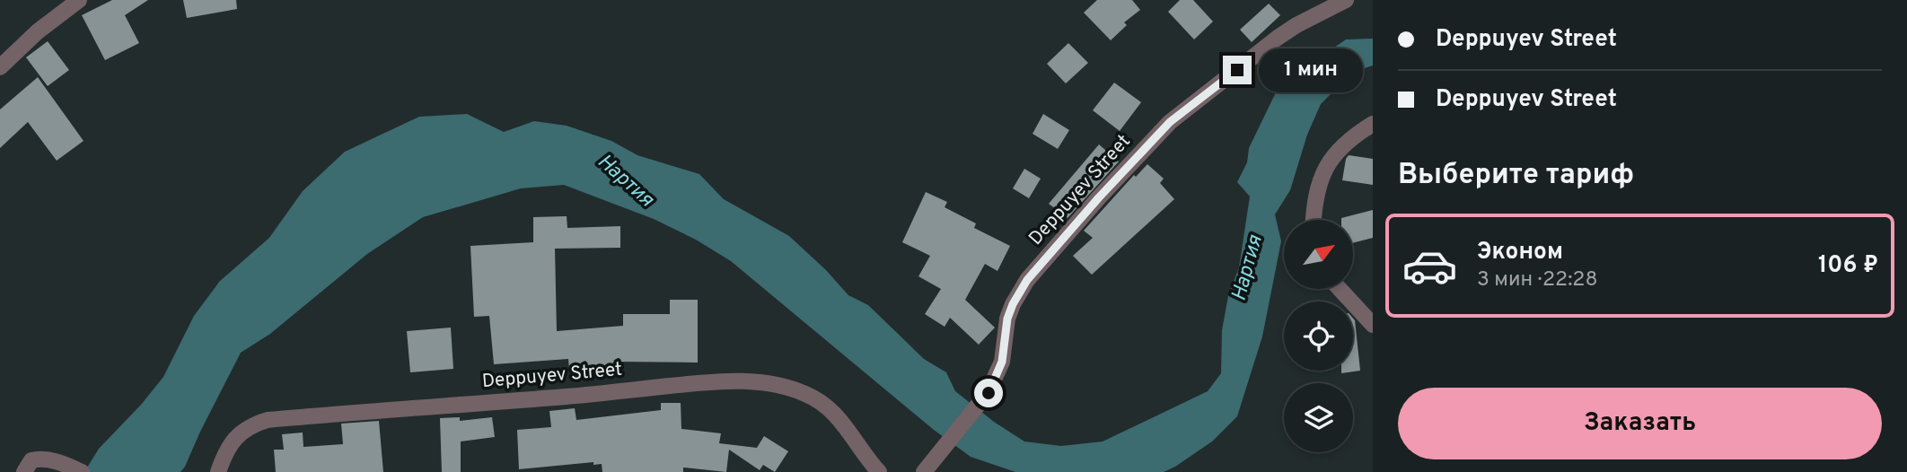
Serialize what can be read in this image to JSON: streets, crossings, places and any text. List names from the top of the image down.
{
  "streets": {
    "street": ["Deppuyev Street"]
  },
  "water": ["Нартия"],
  "north": "top right",
  "page": {
    "banner": ["Deppuyev Street", "Deppuyev Street"],
    "bubble": "1 мин",
    "heading": "Выберите тариф",
    "list": [
      {
        "name": "Эконом",
        "note": "3 мин · 22:28",
        "value": "106 ₽"
      }
    ],
    "buttons": "Заказать"
  }
}
